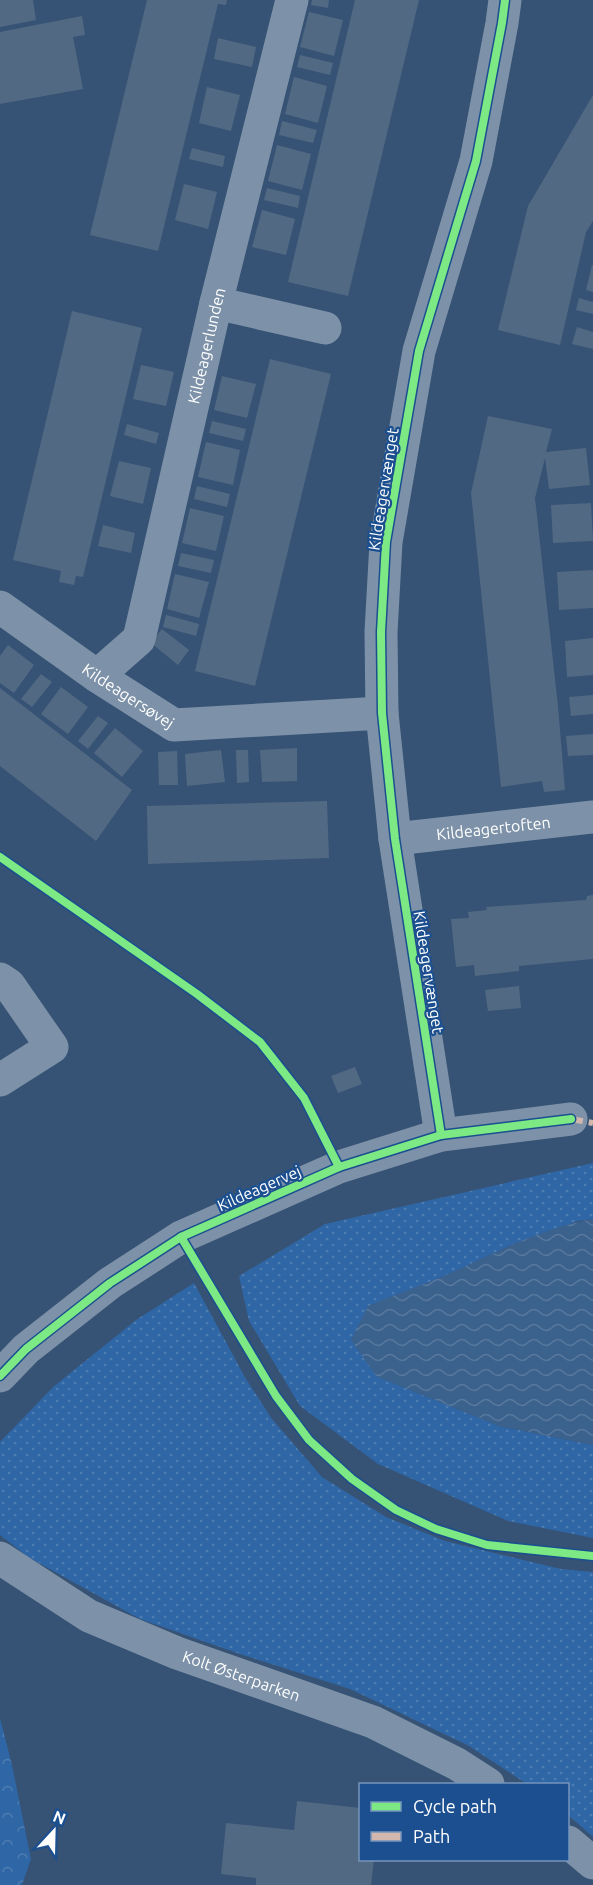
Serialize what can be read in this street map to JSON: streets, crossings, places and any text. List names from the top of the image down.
{
  "streets": {
    "street": [
      "Kildeagerlunden",
      "Kildeagervænget",
      "Kildeagersøvej",
      "Kildeagertoften",
      "Kildeagervej",
      "Kolt Østerparken"
    ]
  },
  "crossings": [
    ["Kildeagerlunden", "Kildeagersøvej"],
    ["Kildeagervænget", "Kildeagersøvej"],
    ["Kildeagervænget", "Kildeagertoften"],
    ["Kildeagervænget", "Kildeagervej"]
  ],
  "legend": ["Cycle path", "Path"],
  "north": "top"
}
